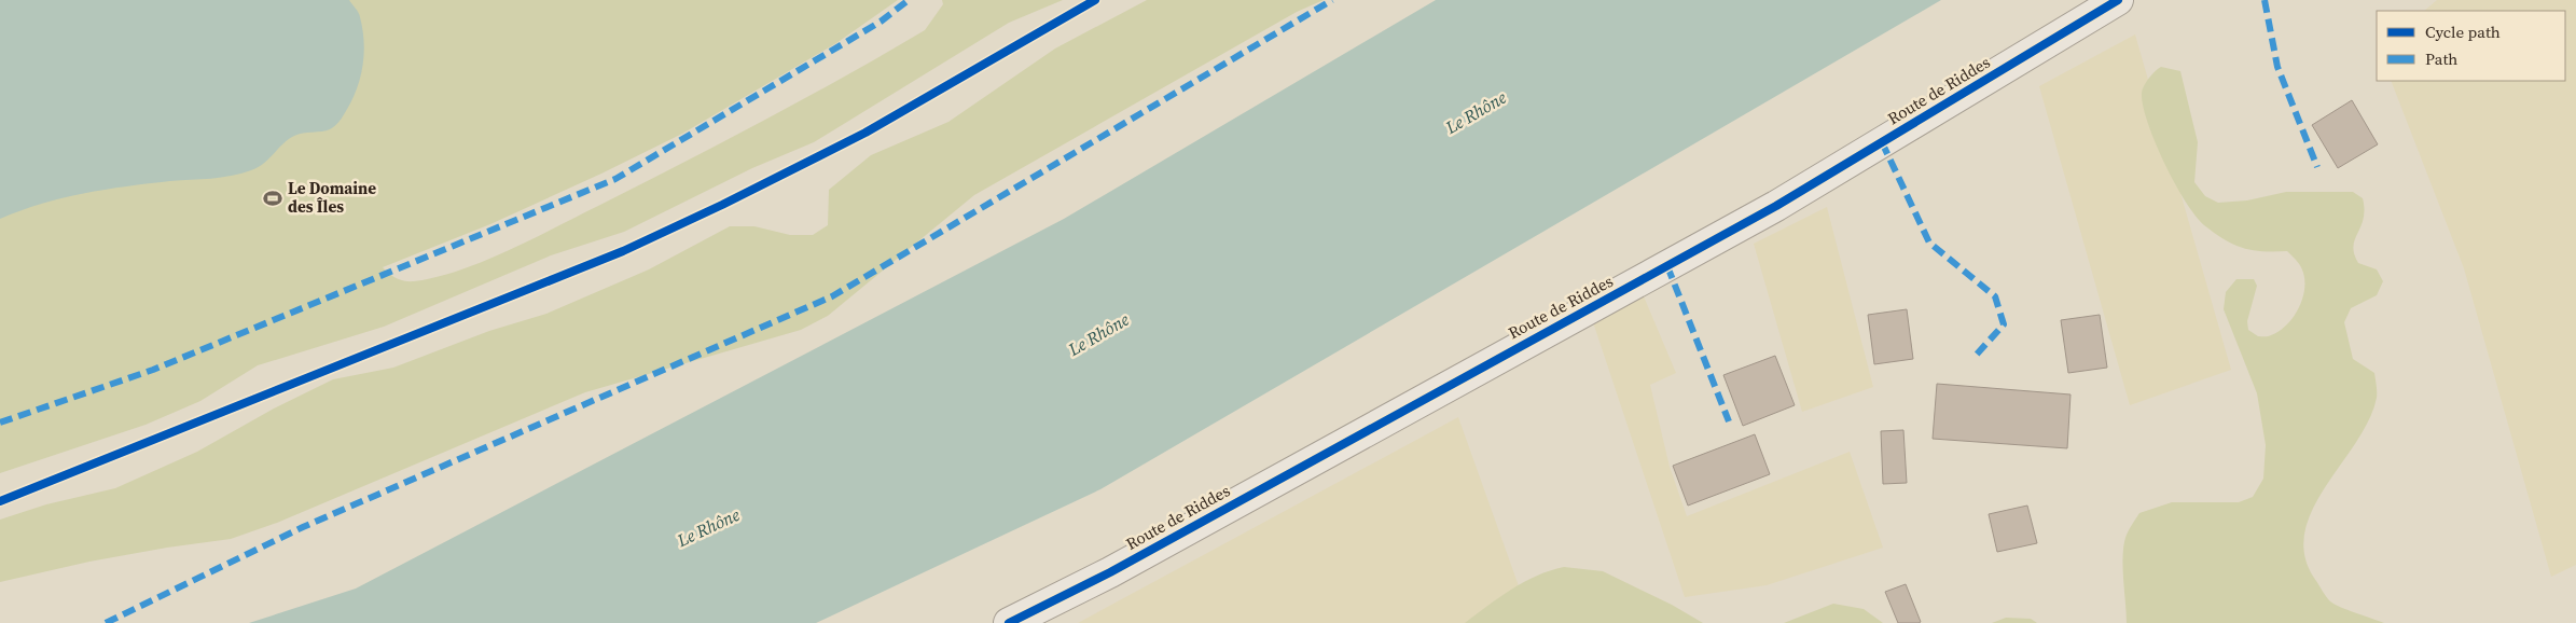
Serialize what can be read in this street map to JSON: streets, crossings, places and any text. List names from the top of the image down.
{
  "streets": {
    "street": ["Route de Riddes"]
  },
  "water": ["Le Rhône"],
  "places": {
    "sports": ["Le Domaine des Îles"]
  },
  "legend": ["Cycle path", "Path"]
}
